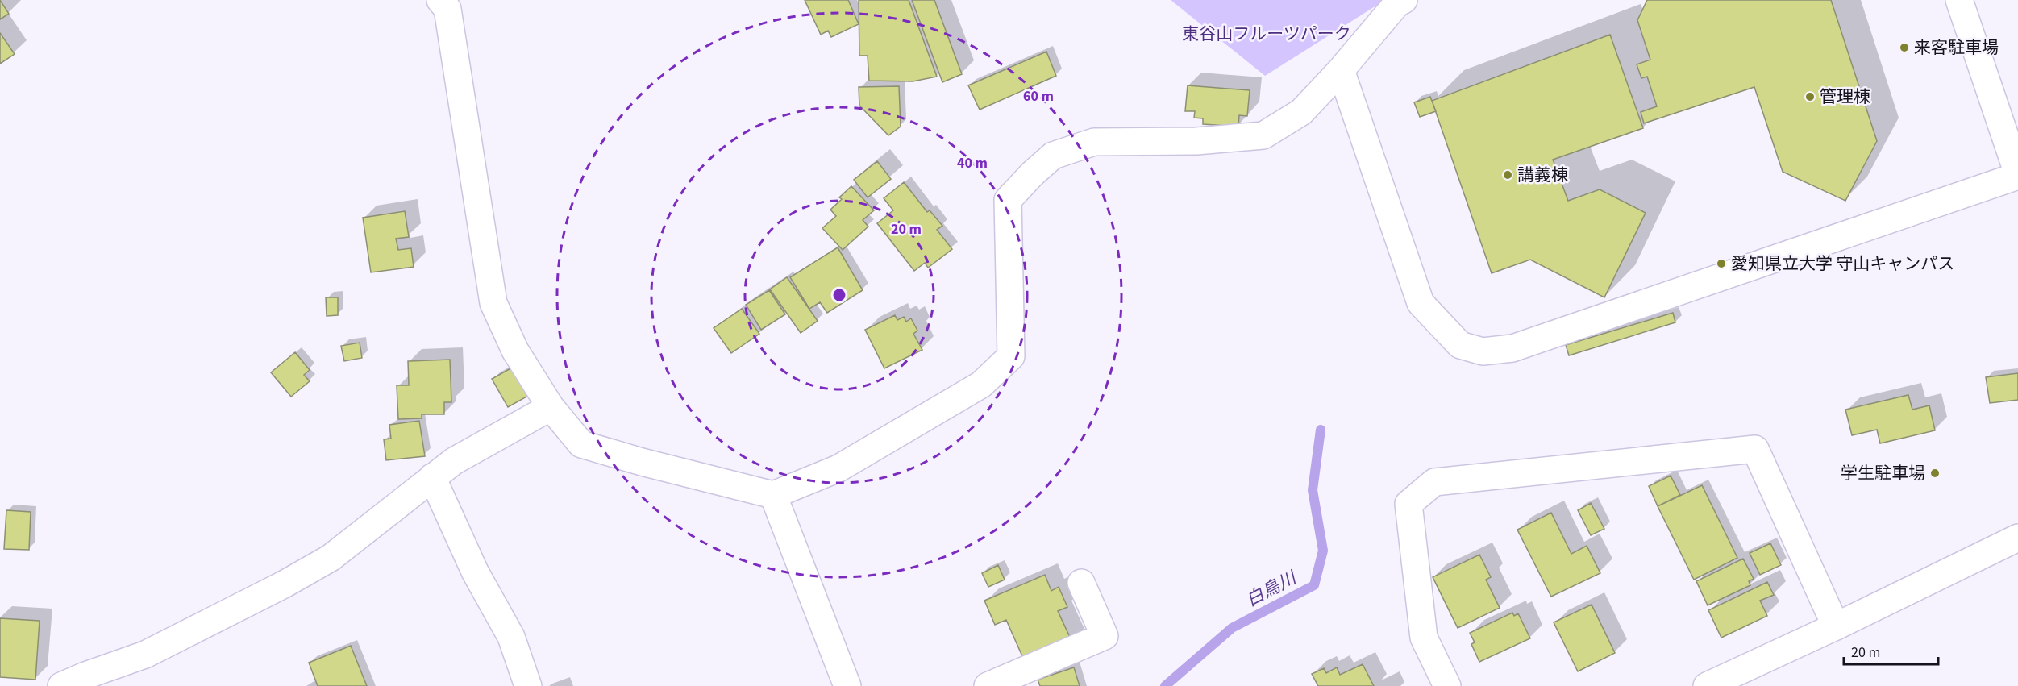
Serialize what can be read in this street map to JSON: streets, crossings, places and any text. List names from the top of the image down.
{
  "water": ["白鳥川"],
  "parks": ["東谷山フルーツパーク"],
  "places": [
    "来客駐車場",
    "管理棟",
    "講義棟",
    "愛知県立大学 守山キャンパス",
    "学生駐車場"
  ],
  "scale_bar": "20 m",
  "rings": ["60 m", "40 m", "20 m"]
}
